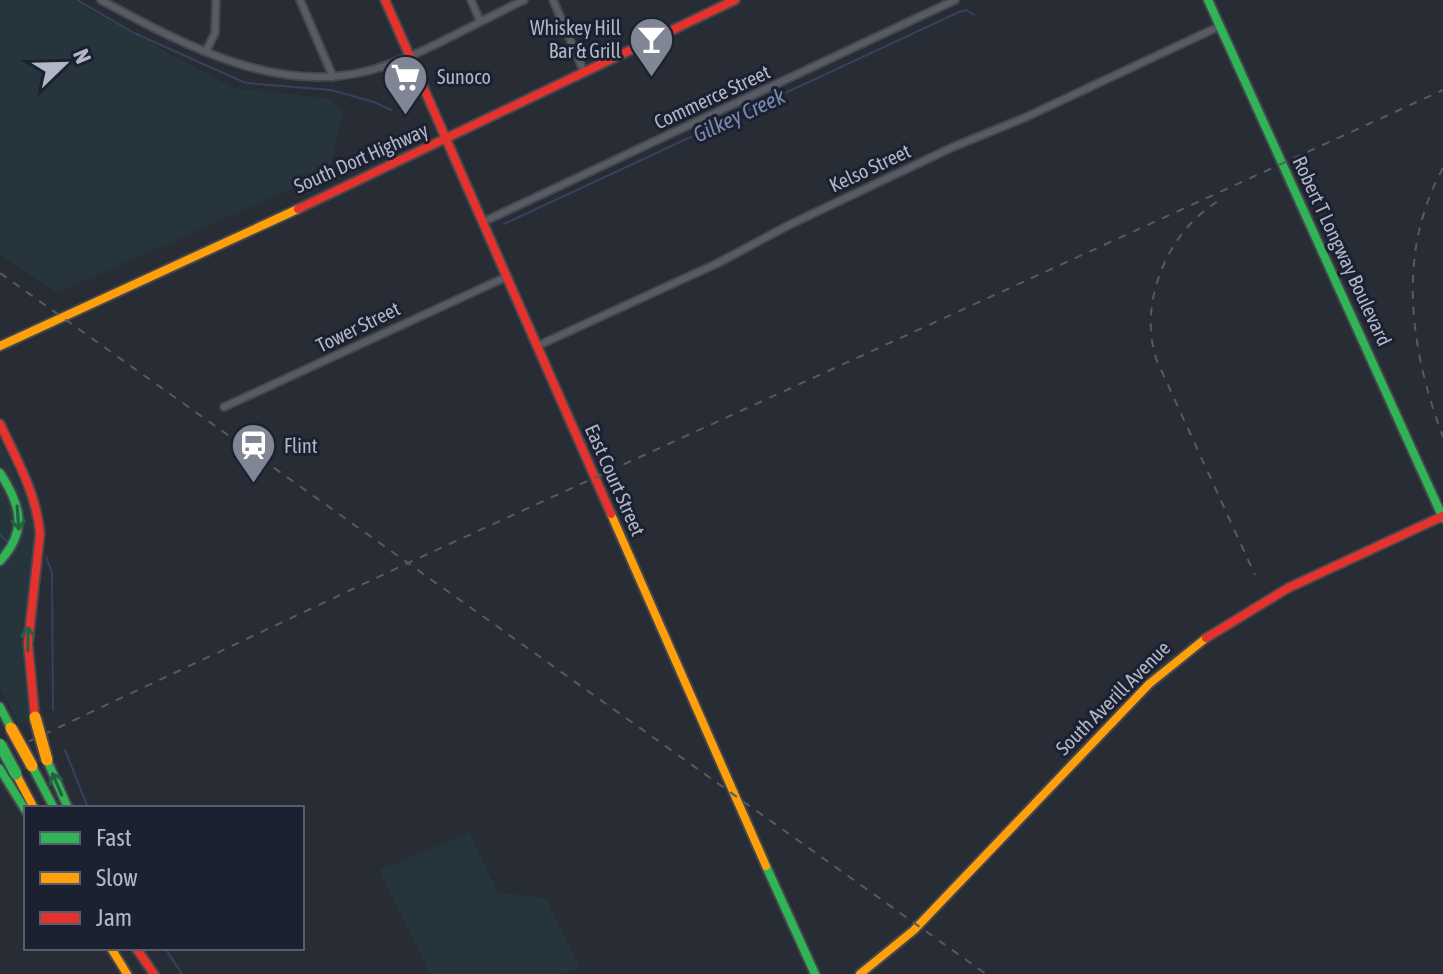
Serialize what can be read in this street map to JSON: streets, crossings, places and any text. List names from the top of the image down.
{
  "streets": {
    "main road": [
      "South Dort Highway",
      "Robert T Longway Boulevard",
      "East Court Street",
      "South Averill Avenue"
    ],
    "street": ["Commerce Street", "Kelso Street", "Tower Street"]
  },
  "crossings": [
    ["Commerce Street", "East Court Street"],
    ["South Dort Highway", "East Court Street"],
    ["Kelso Street", "Robert T Longway Boulevard"],
    ["Kelso Street", "East Court Street"],
    ["Robert T Longway Boulevard", "South Averill Avenue"],
    ["Tower Street", "East Court Street"]
  ],
  "water": ["Gilkey Creek"],
  "places": {
    "bar": ["Whiskey Hill Bar & Grill"],
    "supermarket": ["Sunoco"],
    "station": ["Flint"]
  },
  "legend": ["Fast", "Slow", "Jam"],
  "north": "top right"
}
